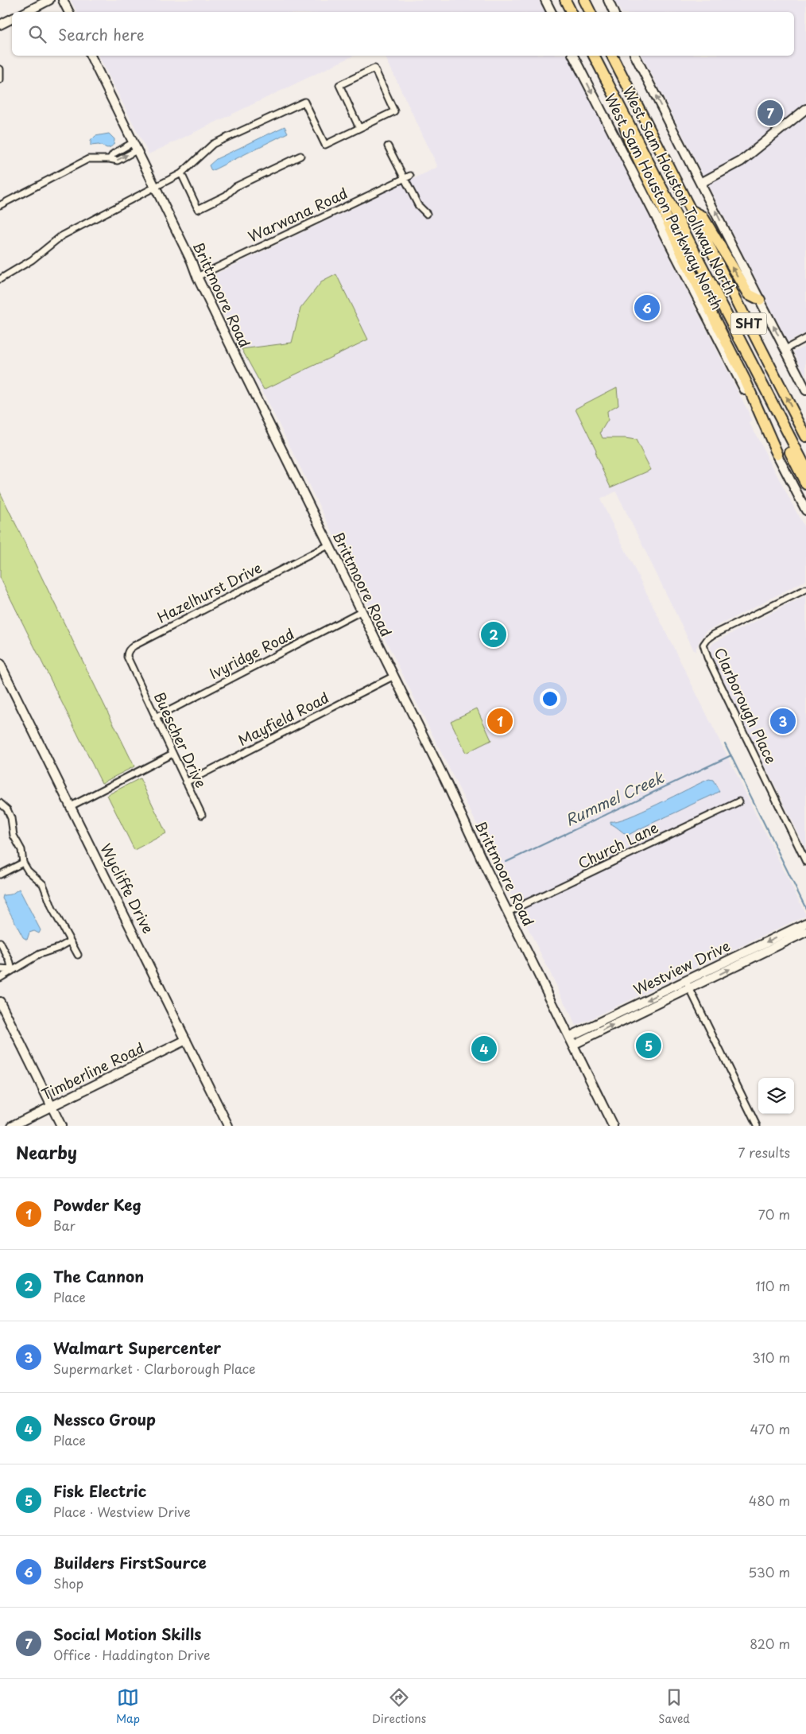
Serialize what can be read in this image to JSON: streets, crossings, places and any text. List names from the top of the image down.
{
  "streets": {
    "highway": ["West Sam Houston Tollway North", "SHT"],
    "main road": [
      "West Sam Houston Parkway North",
      "Brittmoore Road",
      "Wycliffe Drive",
      "Westview Drive",
      "Timberline Road"
    ],
    "street": [
      "Warwana Road",
      "Hazelhurst Drive",
      "Ivyridge Road",
      "Clarborough Place",
      "Mayfield Road",
      "Buescher Drive",
      "Church Lane"
    ]
  },
  "crossings": [
    ["Warwana Road", "Brittmoore Road"],
    ["Brittmoore Road", "Hazelhurst Drive"],
    ["Brittmoore Road", "Ivyridge Road"],
    ["Brittmoore Road", "Mayfield Road"],
    ["Brittmoore Road", "Church Lane"],
    ["Brittmoore Road", "Westview Drive"],
    ["Hazelhurst Drive", "Buescher Drive"],
    ["Ivyridge Road", "Buescher Drive"],
    ["Mayfield Road", "Buescher Drive"],
    ["Wycliffe Drive", "Timberline Road"]
  ],
  "water": ["Rummel Creek"],
  "page": {
    "search": "Search here",
    "pins": [
      "7",
      "6",
      "2",
      "1",
      "3",
      "5",
      "4"
    ],
    "heading": ["Nearby", "7 results"],
    "list": [
      {
        "mark": "1",
        "name": "Powder Keg",
        "note": "Bar",
        "value": "70 m"
      },
      {
        "mark": "2",
        "name": "The Cannon",
        "note": "Place",
        "value": "110 m"
      },
      {
        "mark": "3",
        "name": "Walmart Supercenter",
        "note": "Supermarket · Clarborough Place",
        "value": "310 m"
      },
      {
        "mark": "4",
        "name": "Nessco Group",
        "note": "Place",
        "value": "470 m"
      },
      {
        "mark": "5",
        "name": "Fisk Electric",
        "note": "Place · Westview Drive",
        "value": "480 m"
      },
      {
        "mark": "6",
        "name": "Builders FirstSource",
        "note": "Shop",
        "value": "530 m"
      },
      {
        "mark": "7",
        "name": "Social Motion Skills",
        "note": "Office · Haddington Drive",
        "value": "820 m"
      }
    ],
    "nav": ["Map", "Directions", "Saved"]
  }
}
